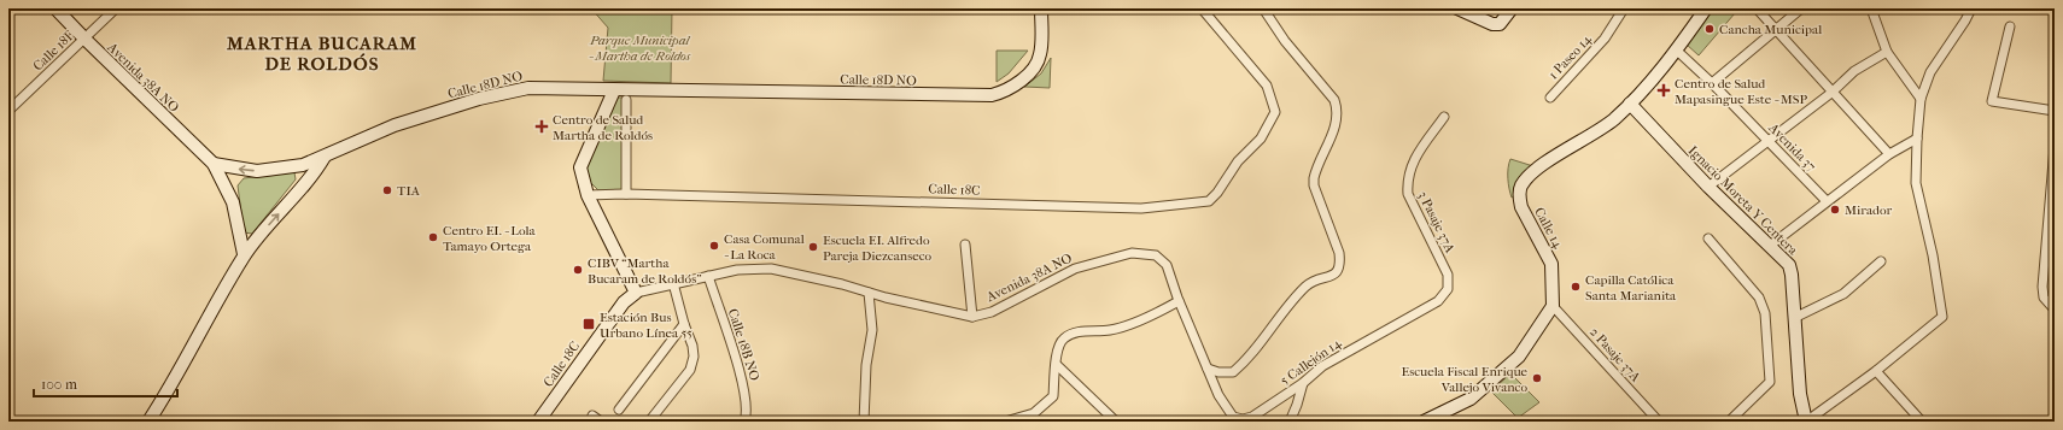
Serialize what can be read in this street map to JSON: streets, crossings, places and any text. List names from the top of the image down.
{
  "streets": {
    "street": [
      "Calle 18F",
      "1 Paseo 14",
      "Avenida 38A NO",
      "Calle 18D NO",
      "Avenida 37",
      "Calle 18C",
      "Ignacio Moreta Y Centera",
      "3 Pasaje 37A",
      "Calle 14",
      "Calle 18B NO",
      "2 Pasaje 37A",
      "5 Callejón 14"
    ]
  },
  "crossings": [
    ["Calle 18F", "Avenida 38A NO"],
    ["Avenida 38A NO", "Calle 18C"],
    ["Avenida 38A NO", "Calle 18B NO"],
    ["Avenida 38A NO", "5 Callejón 14"],
    ["Avenida 37", "Calle 14"],
    ["Calle 18C", "Calle 18B NO"],
    ["Ignacio Moreta Y Centera", "Calle 14"],
    ["3 Pasaje 37A", "5 Callejón 14"],
    ["Calle 14", "2 Pasaje 37A"]
  ],
  "districts": ["MARTHA BUCARAM DE ROLDÓS"],
  "parks": ["Parque Municipal - Martha de Roldos"],
  "places": {
    "other": [
      "Cancha Municipal",
      "TIA",
      "Mirador",
      "Centro EI. - Lola Tamayo Ortega",
      "Casa Comunal - La Roca",
      "Escuela EI. Alfredo Pareja Diezcanseco",
      "CIBV “Martha Bucaram de Roldós”",
      "Capilla Católica Santa Marianita",
      "Escuela Fiscal Enrique Vallejo Vivanco"
    ],
    "health": ["Centro de Salud Mapasingue Este - MSP", "Centro de Salud Martha de Roldós"],
    "transit": ["Estación Bus Urbano Línea 55"]
  },
  "scale_bar": "100 m"
}
